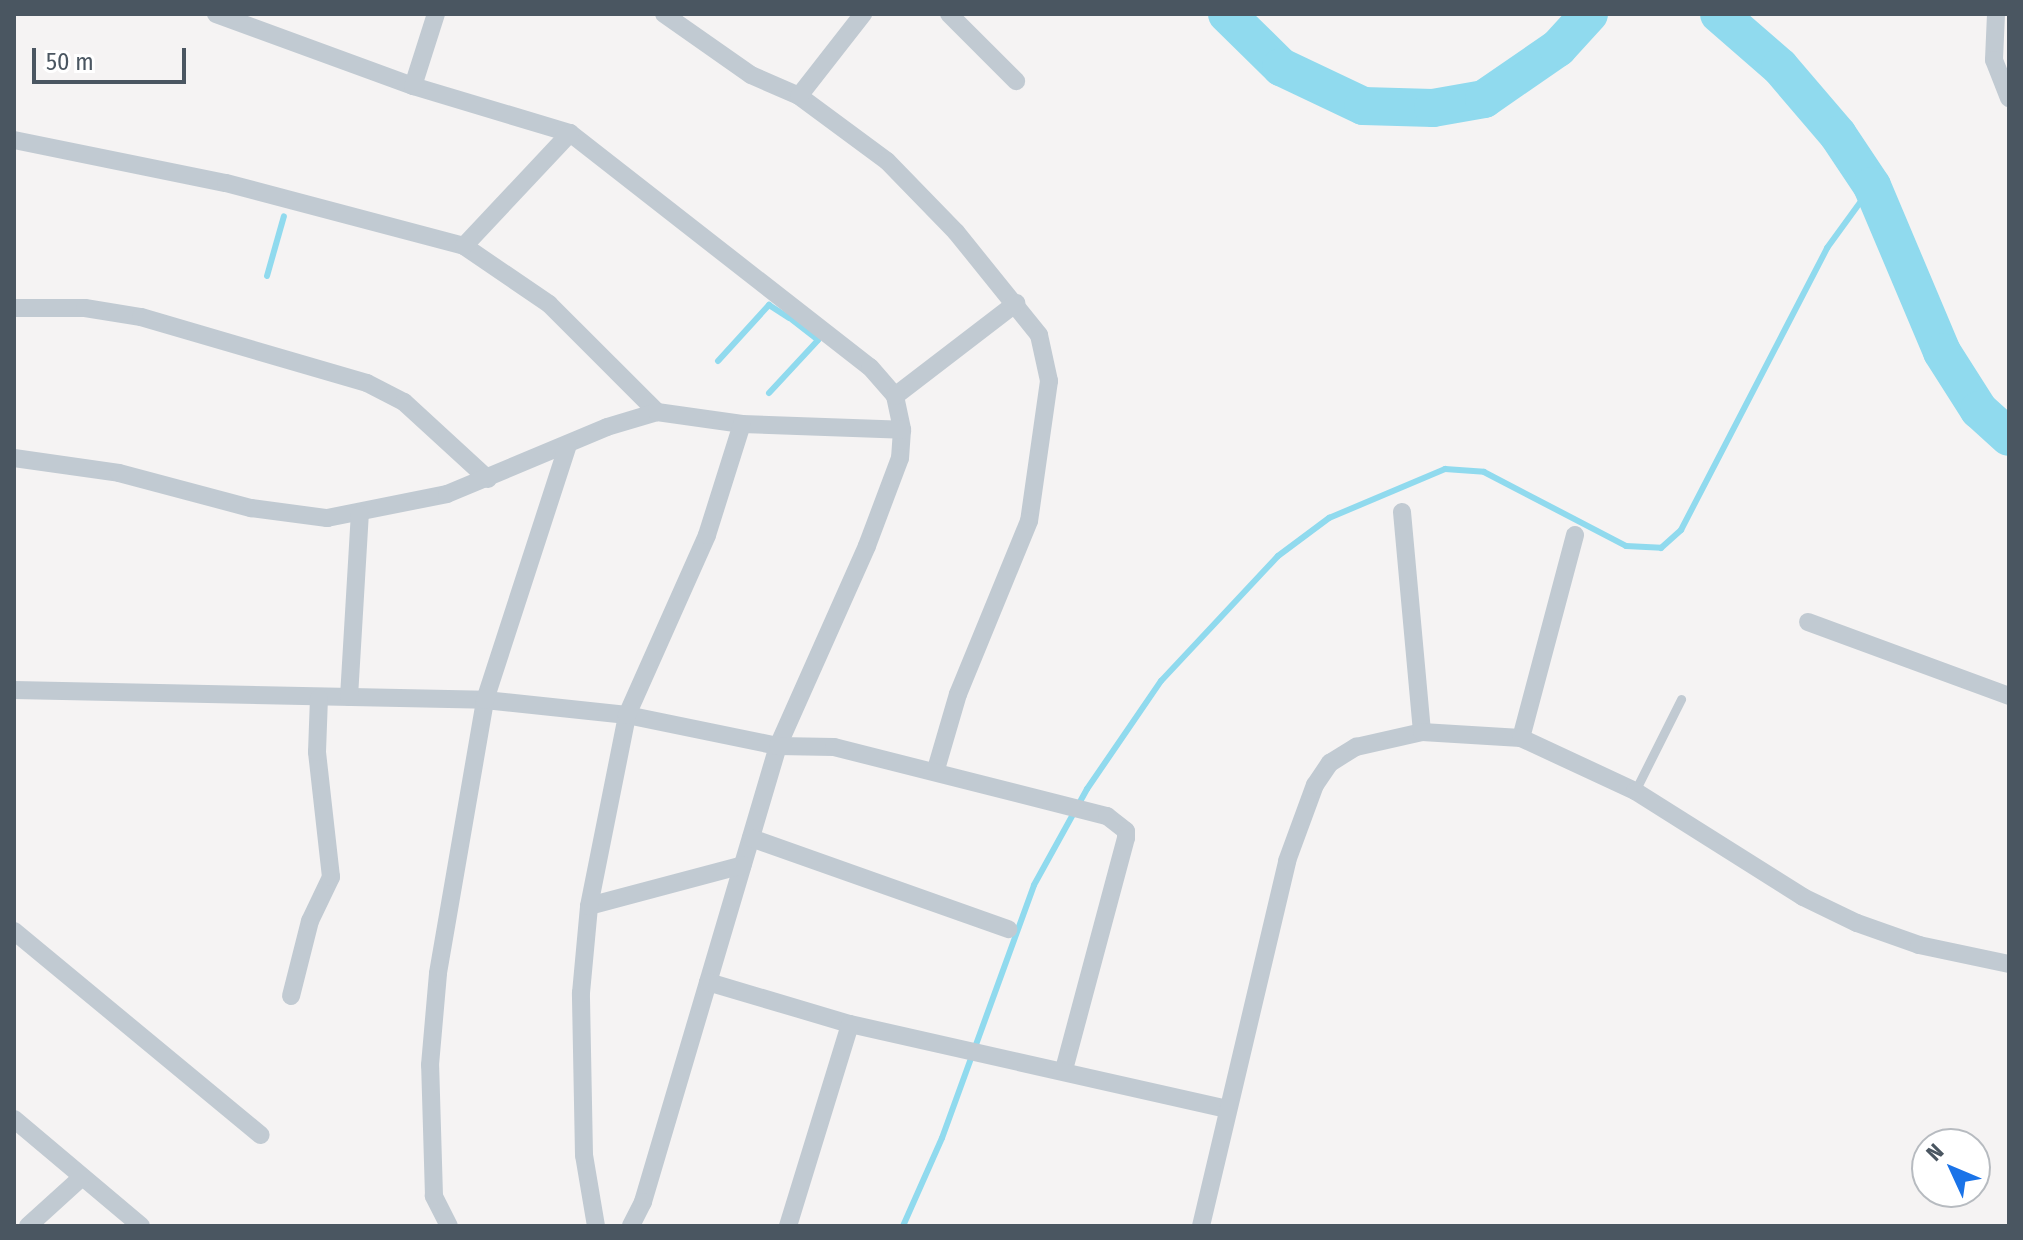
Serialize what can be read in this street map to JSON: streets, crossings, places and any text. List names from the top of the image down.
{
  "scale_bar": "50 m",
  "north": "top left"
}
